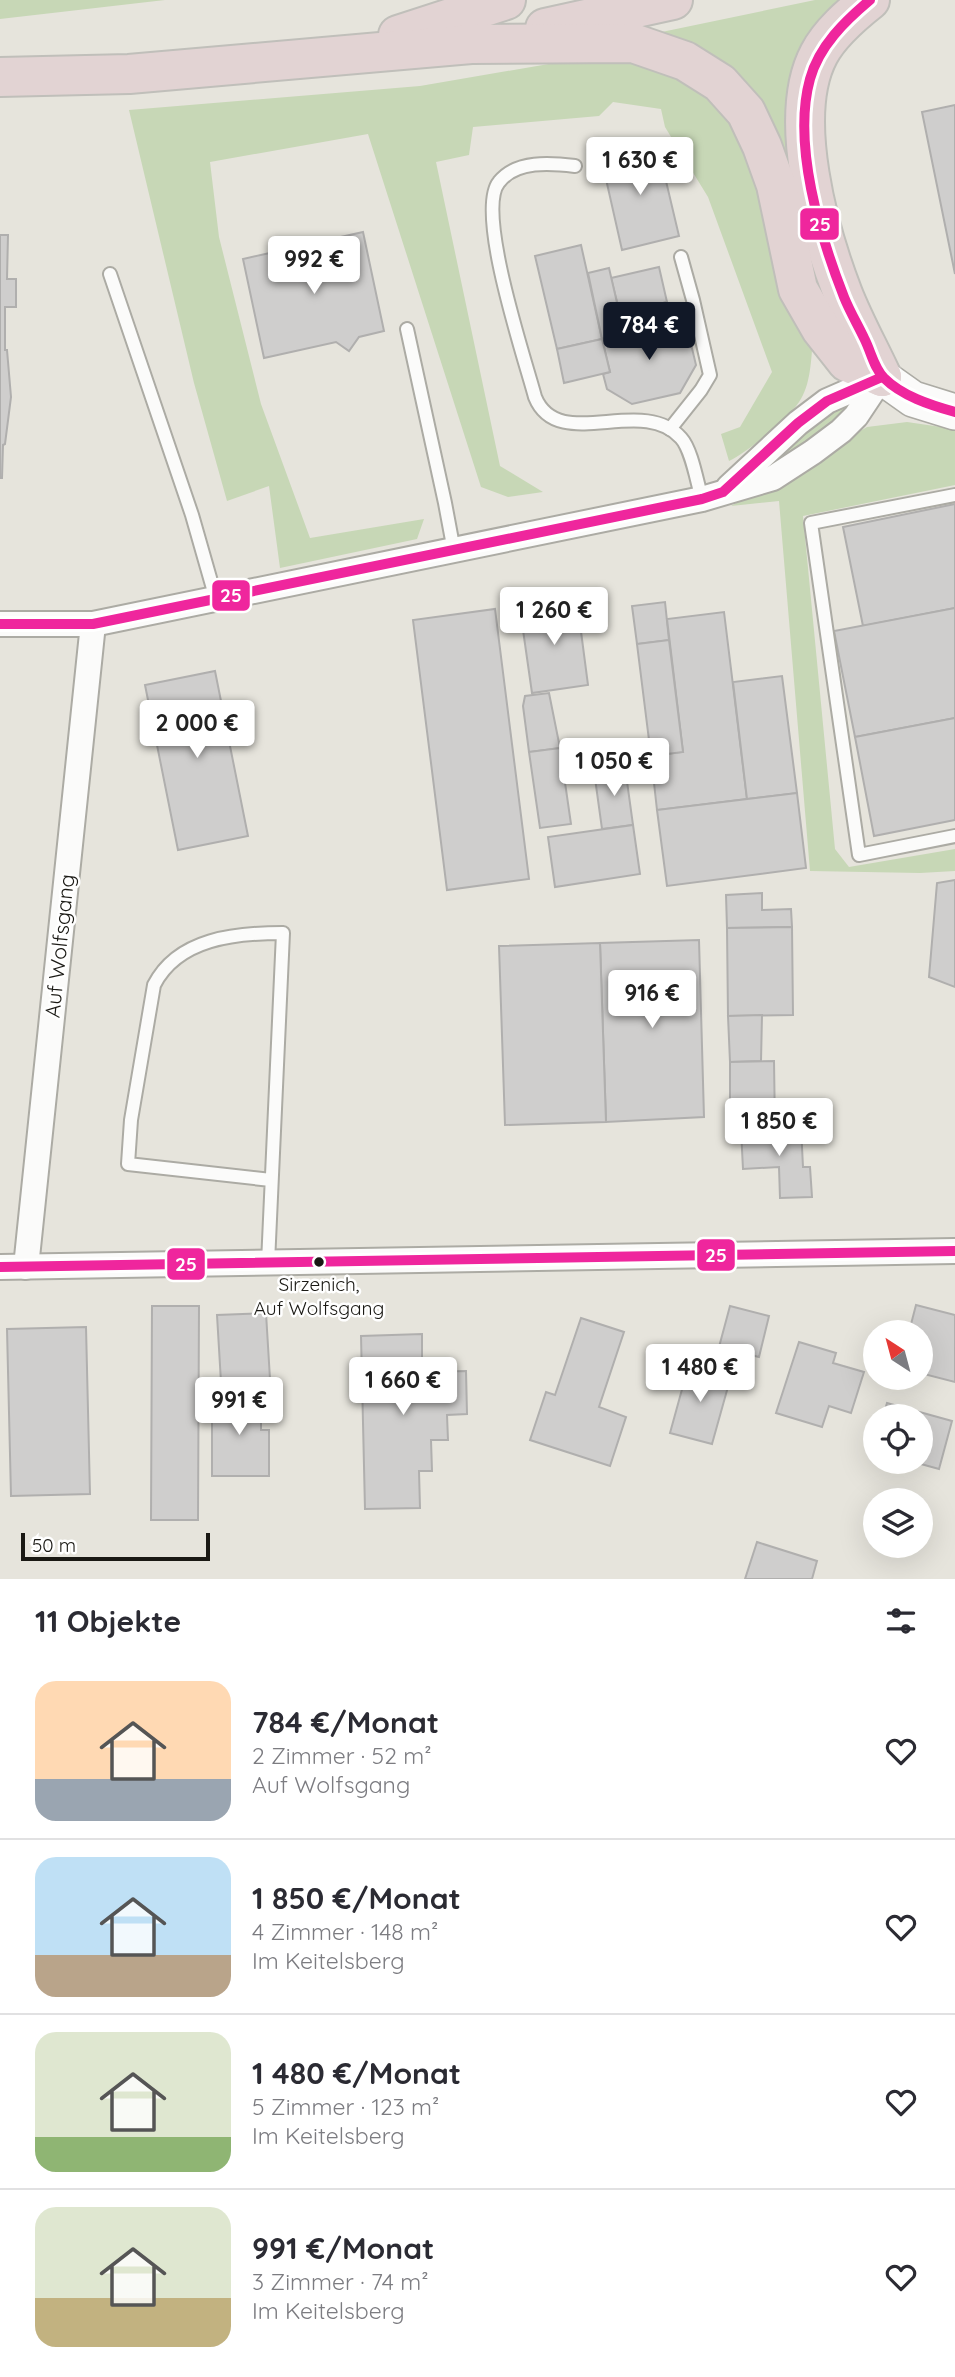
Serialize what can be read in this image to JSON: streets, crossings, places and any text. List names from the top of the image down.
{
  "streets": {
    "street": ["Auf Wolfsgang"]
  },
  "places": ["Sirzenich, Auf Wolfsgang"],
  "lines": ["transit line 25"],
  "scale_bar": "50 m",
  "north": "top left",
  "page": {
    "price": [
      "1 630 €",
      "992 €",
      "784 €",
      "1 260 €",
      "2 000 €",
      "1 050 €",
      "916 €",
      "1 850 €",
      "1 480 €",
      "1 660 €",
      "991 €"
    ],
    "scale": "50 m",
    "heading": "11 Objekte",
    "list": [
      {
        "name": "784 €/Monat",
        "note": "2 Zimmer · 52 m² · Auf Wolfsgang"
      },
      {
        "name": "1 850 €/Monat",
        "note": "4 Zimmer · 148 m² · Im Keitelsberg"
      },
      {
        "name": "1 480 €/Monat",
        "note": "5 Zimmer · 123 m² · Im Keitelsberg"
      },
      {
        "name": "991 €/Monat",
        "note": "3 Zimmer · 74 m² · Im Keitelsberg"
      }
    ]
  }
}
